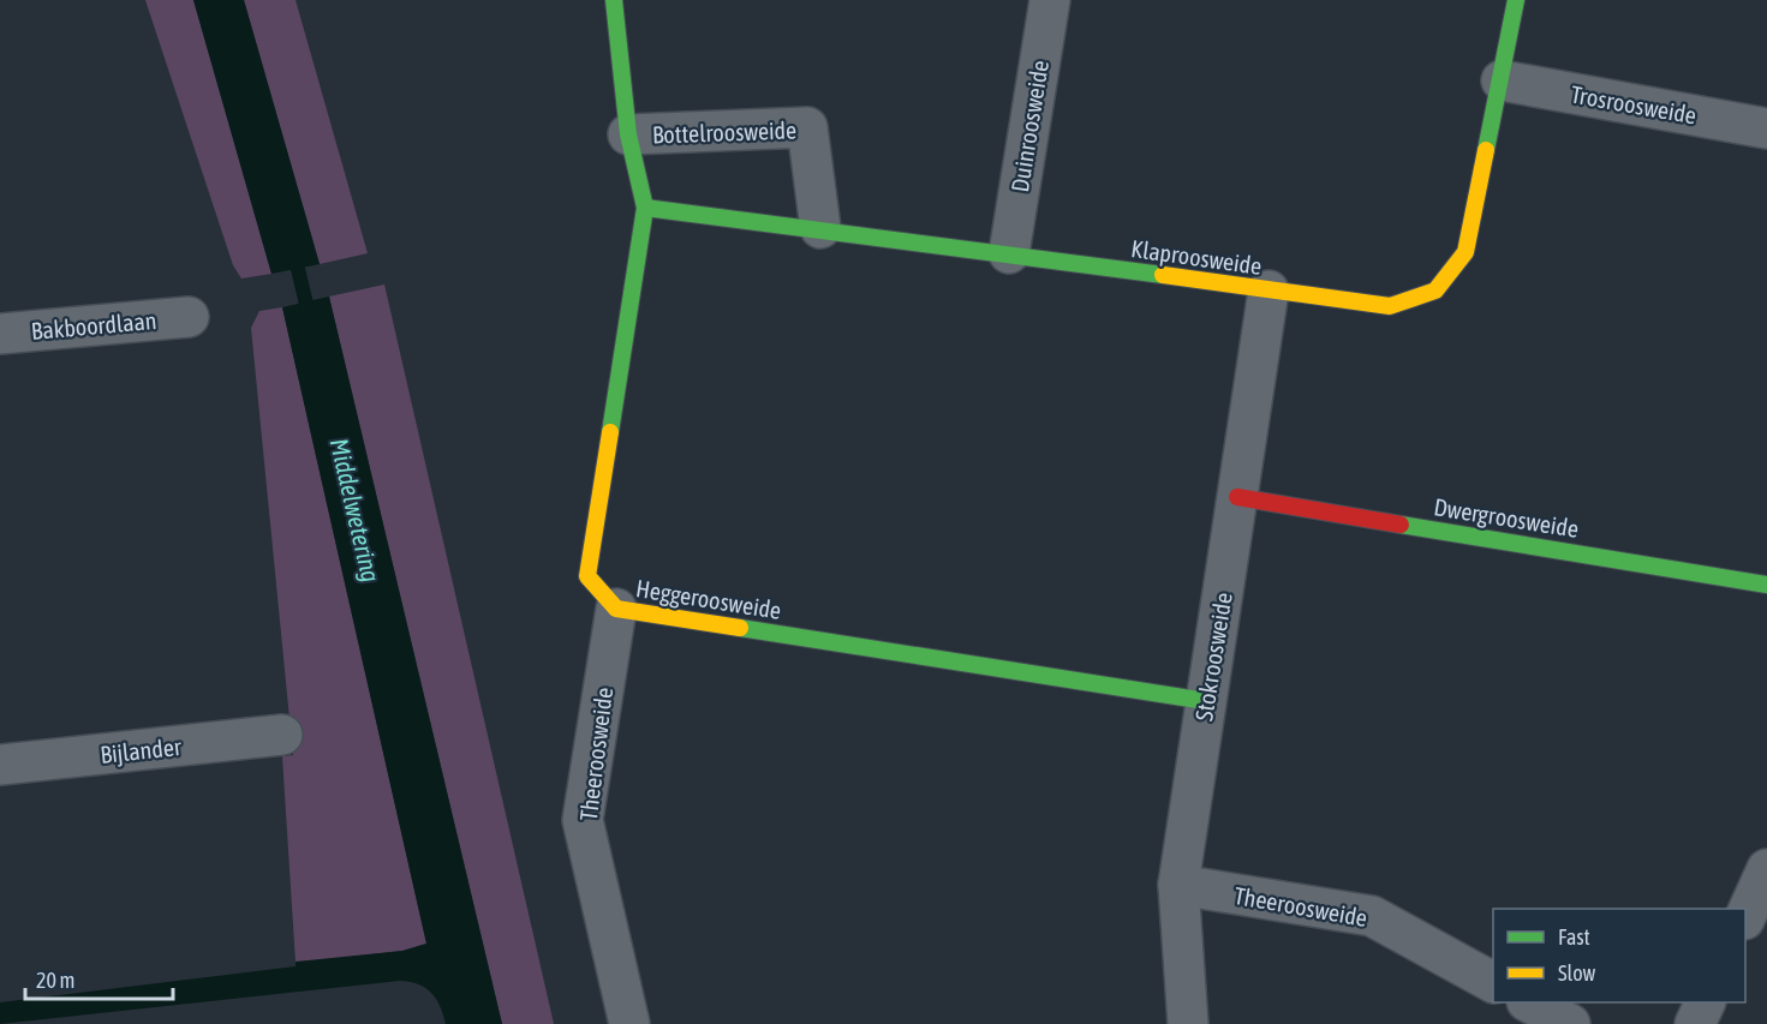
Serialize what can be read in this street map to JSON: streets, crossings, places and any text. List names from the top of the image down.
{
  "streets": {
    "street": [
      "Trosroosweide",
      "Duinroosweide",
      "Bottelroosweide",
      "Klaproosweide",
      "Bakboordlaan",
      "Dwergroosweide",
      "Heggeroosweide",
      "Stokroosweide",
      "Bijlander",
      "Theeroosweide"
    ]
  },
  "crossings": [
    ["Trosroosweide", "Klaproosweide"],
    ["Duinroosweide", "Klaproosweide"],
    ["Bottelroosweide", "Klaproosweide"],
    ["Bottelroosweide", "Heggeroosweide"],
    ["Klaproosweide", "Heggeroosweide"],
    ["Klaproosweide", "Stokroosweide"],
    ["Dwergroosweide", "Stokroosweide"],
    ["Heggeroosweide", "Stokroosweide"],
    ["Heggeroosweide", "Theeroosweide"],
    ["Stokroosweide", "Theeroosweide"]
  ],
  "water": ["Middelwetering"],
  "legend": ["Fast", "Slow"],
  "scale_bar": "20 m"
}
